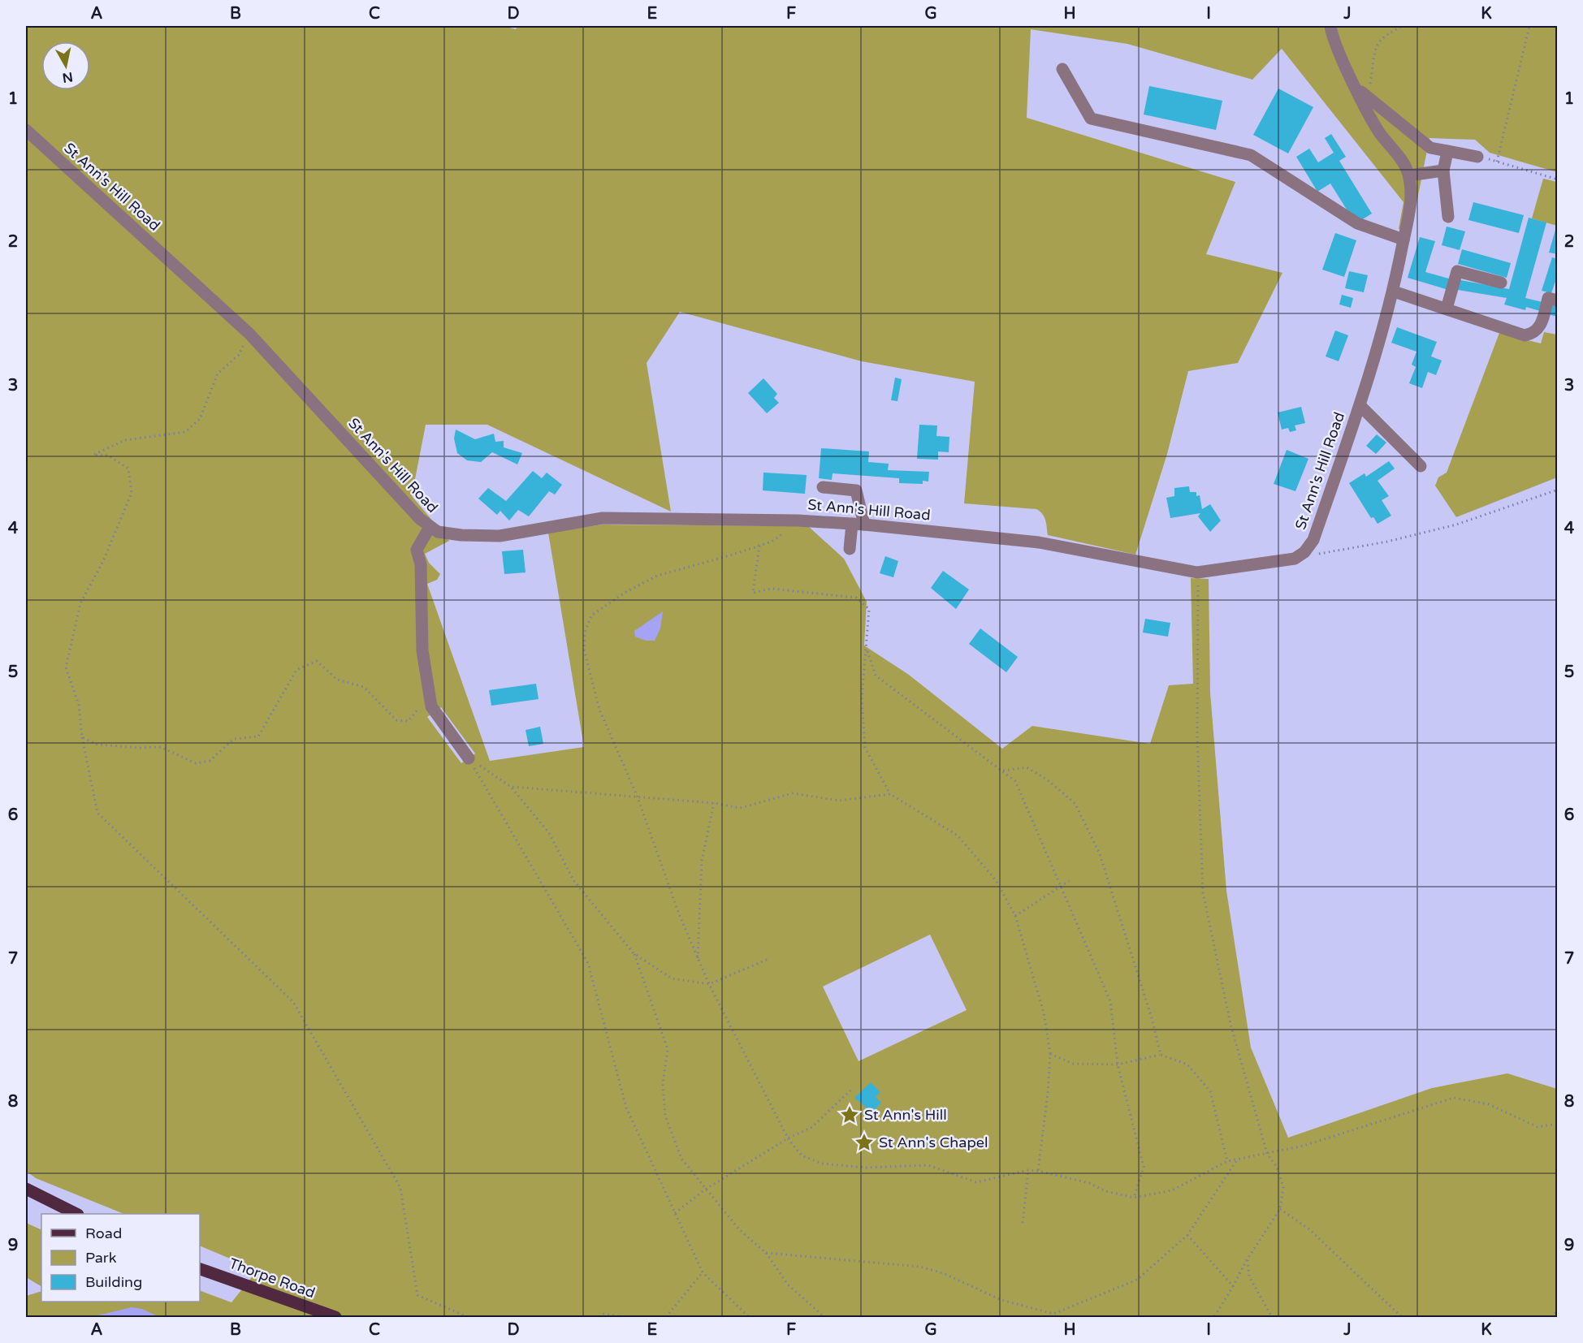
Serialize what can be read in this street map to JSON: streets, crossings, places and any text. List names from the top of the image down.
{
  "streets": {
    "main road": ["Thorpe Road"],
    "street": ["St Ann's Hill Road"]
  },
  "places": {
    "place": ["St Ann's Hill", "St Ann's Chapel"]
  },
  "legend": ["Road", "Park", "Building"],
  "north": "bottom",
  "grid": {
    "columns": [
      "A",
      "B",
      "C",
      "D",
      "E",
      "F",
      "G",
      "H",
      "I",
      "J",
      "K"
    ],
    "rows": [
      "1",
      "2",
      "3",
      "4",
      "5",
      "6",
      "7",
      "8",
      "9"
    ]
  }
}
